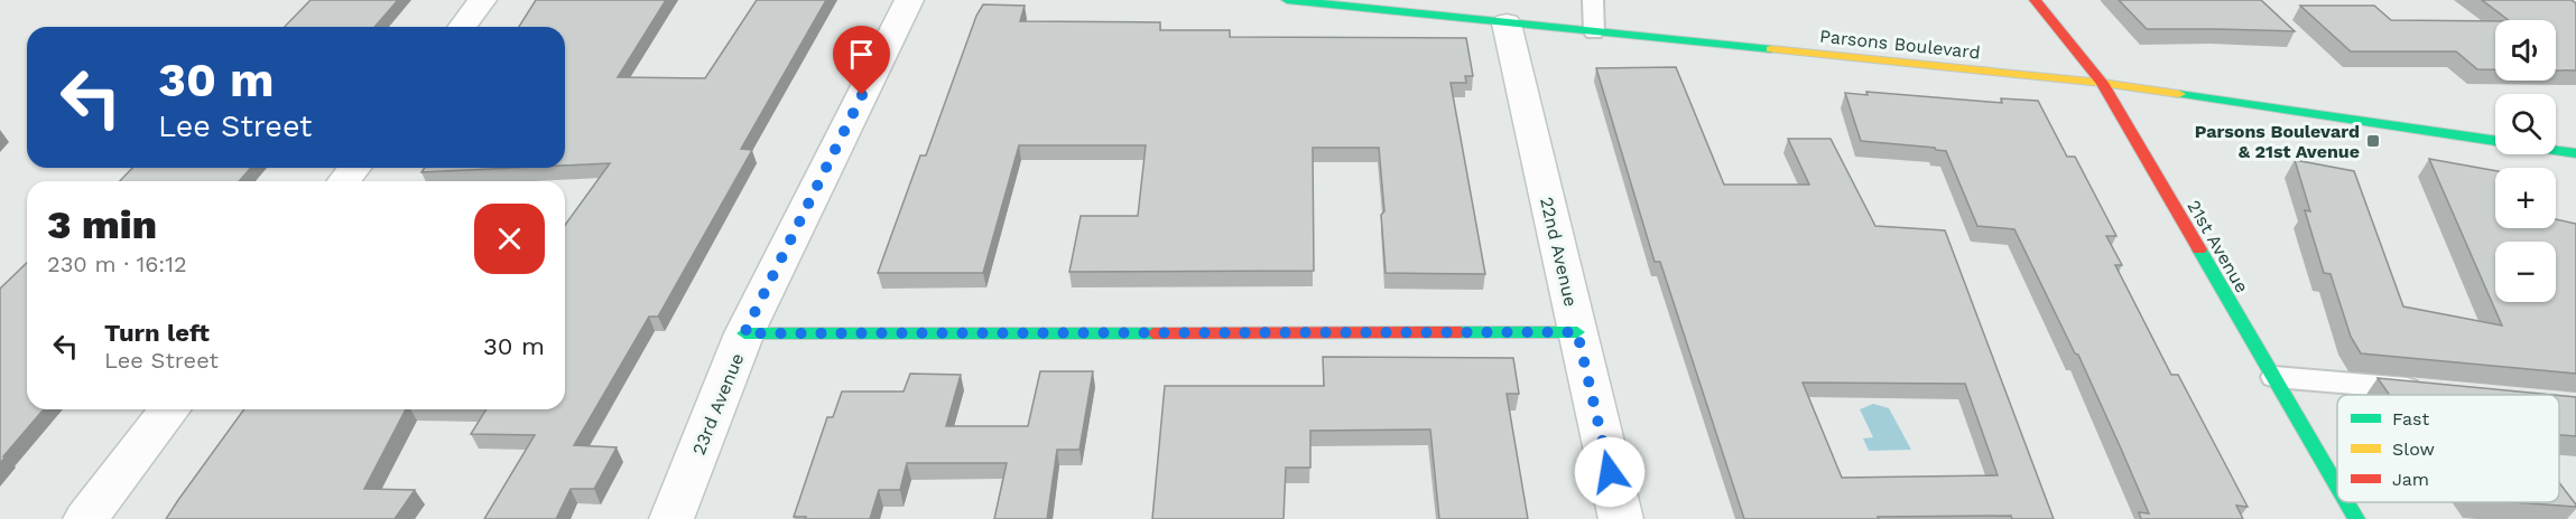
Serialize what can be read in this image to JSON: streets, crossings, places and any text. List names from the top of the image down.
{
  "streets": {
    "street": [
      "Parsons Boulevard",
      "21st Avenue",
      "22nd Avenue",
      "23rd Avenue"
    ]
  },
  "crossings": [
    ["Parsons Boulevard", "21st Avenue"],
    ["Parsons Boulevard", "22nd Avenue"]
  ],
  "places": {
    "transit": ["Parsons Boulevard & 21st Avenue"]
  },
  "legend": ["Fast", "Slow", "Jam"],
  "page": {
    "map_buttons": ["+", "−"],
    "turn": ["30 m", "Lee Street"],
    "heading": ["3 min", "230 m · 16:12"],
    "list": [
      {
        "name": "Turn left",
        "note": "Lee Street",
        "value": "30 m"
      }
    ]
  }
}
